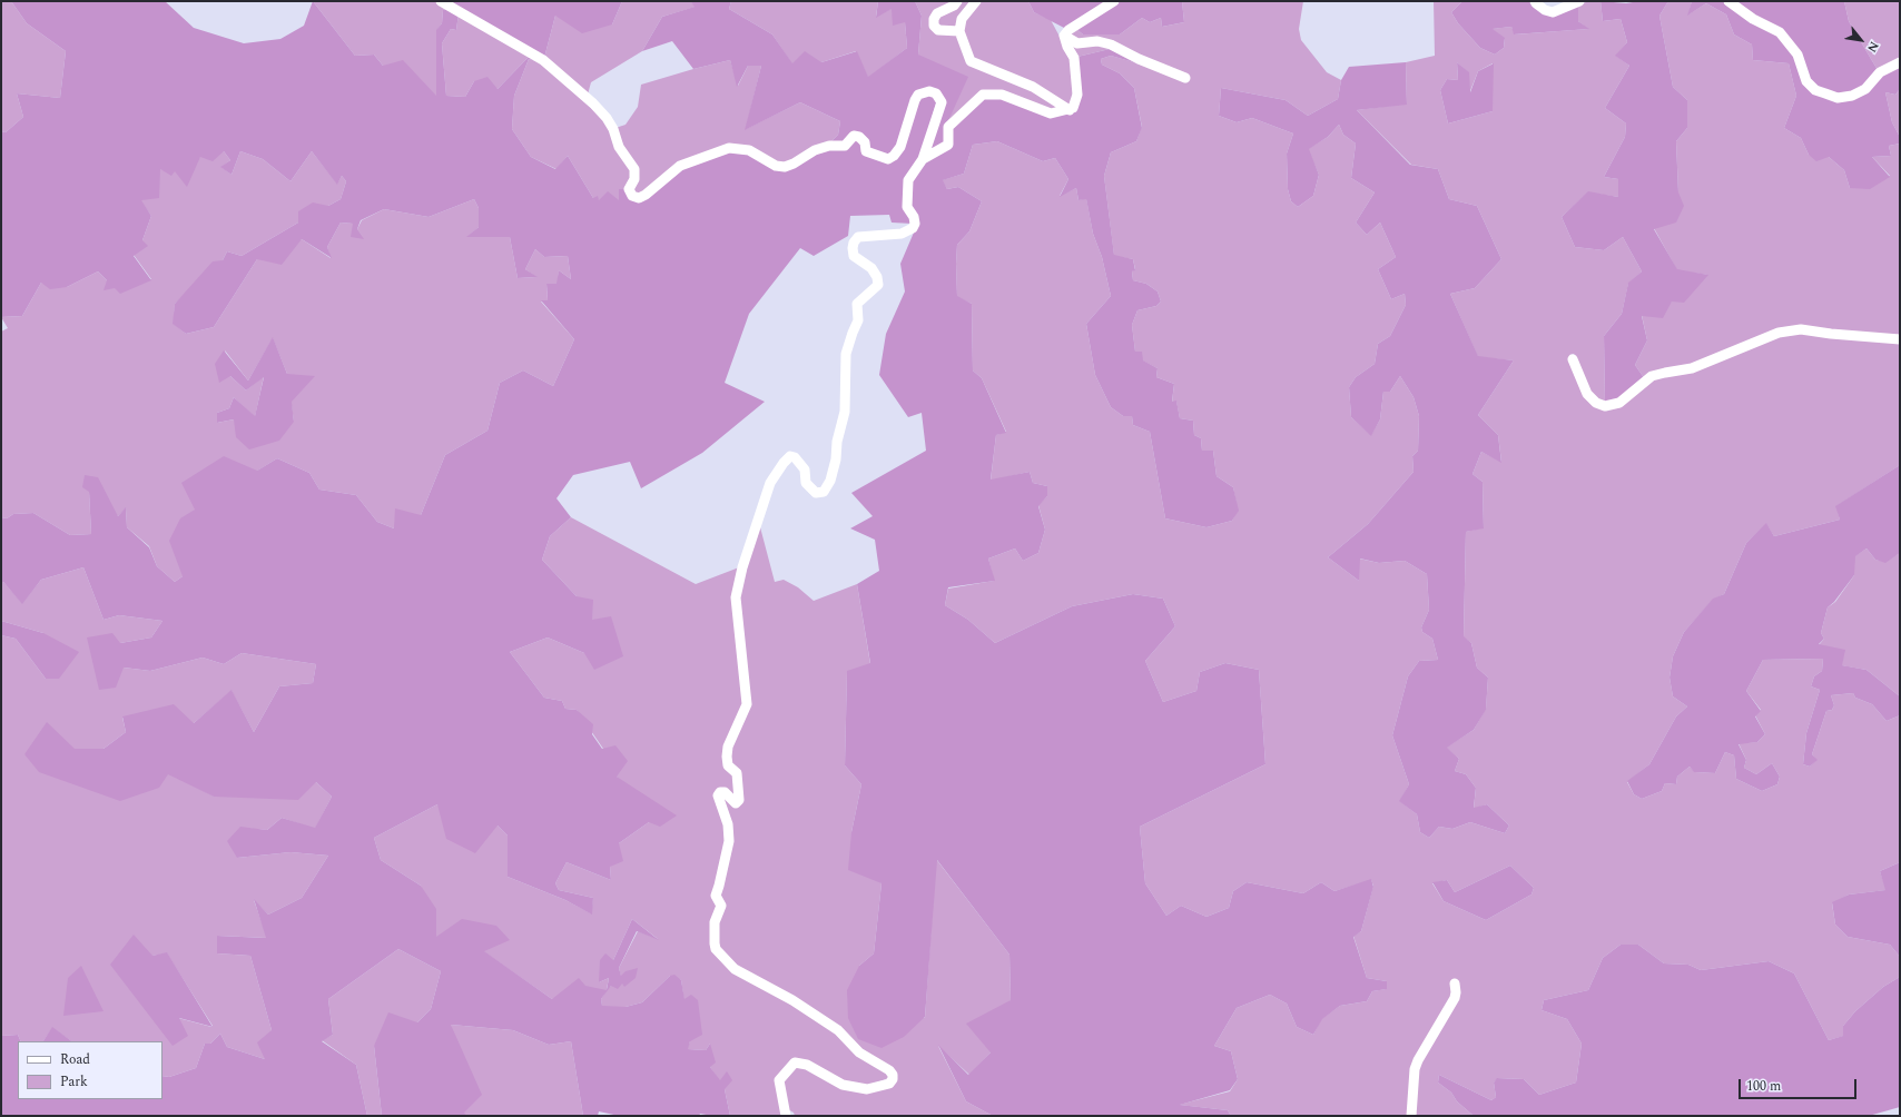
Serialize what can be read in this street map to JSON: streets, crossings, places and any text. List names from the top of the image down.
{
  "legend": ["Road", "Park"],
  "scale_bar": "100 m",
  "north": "bottom right"
}
